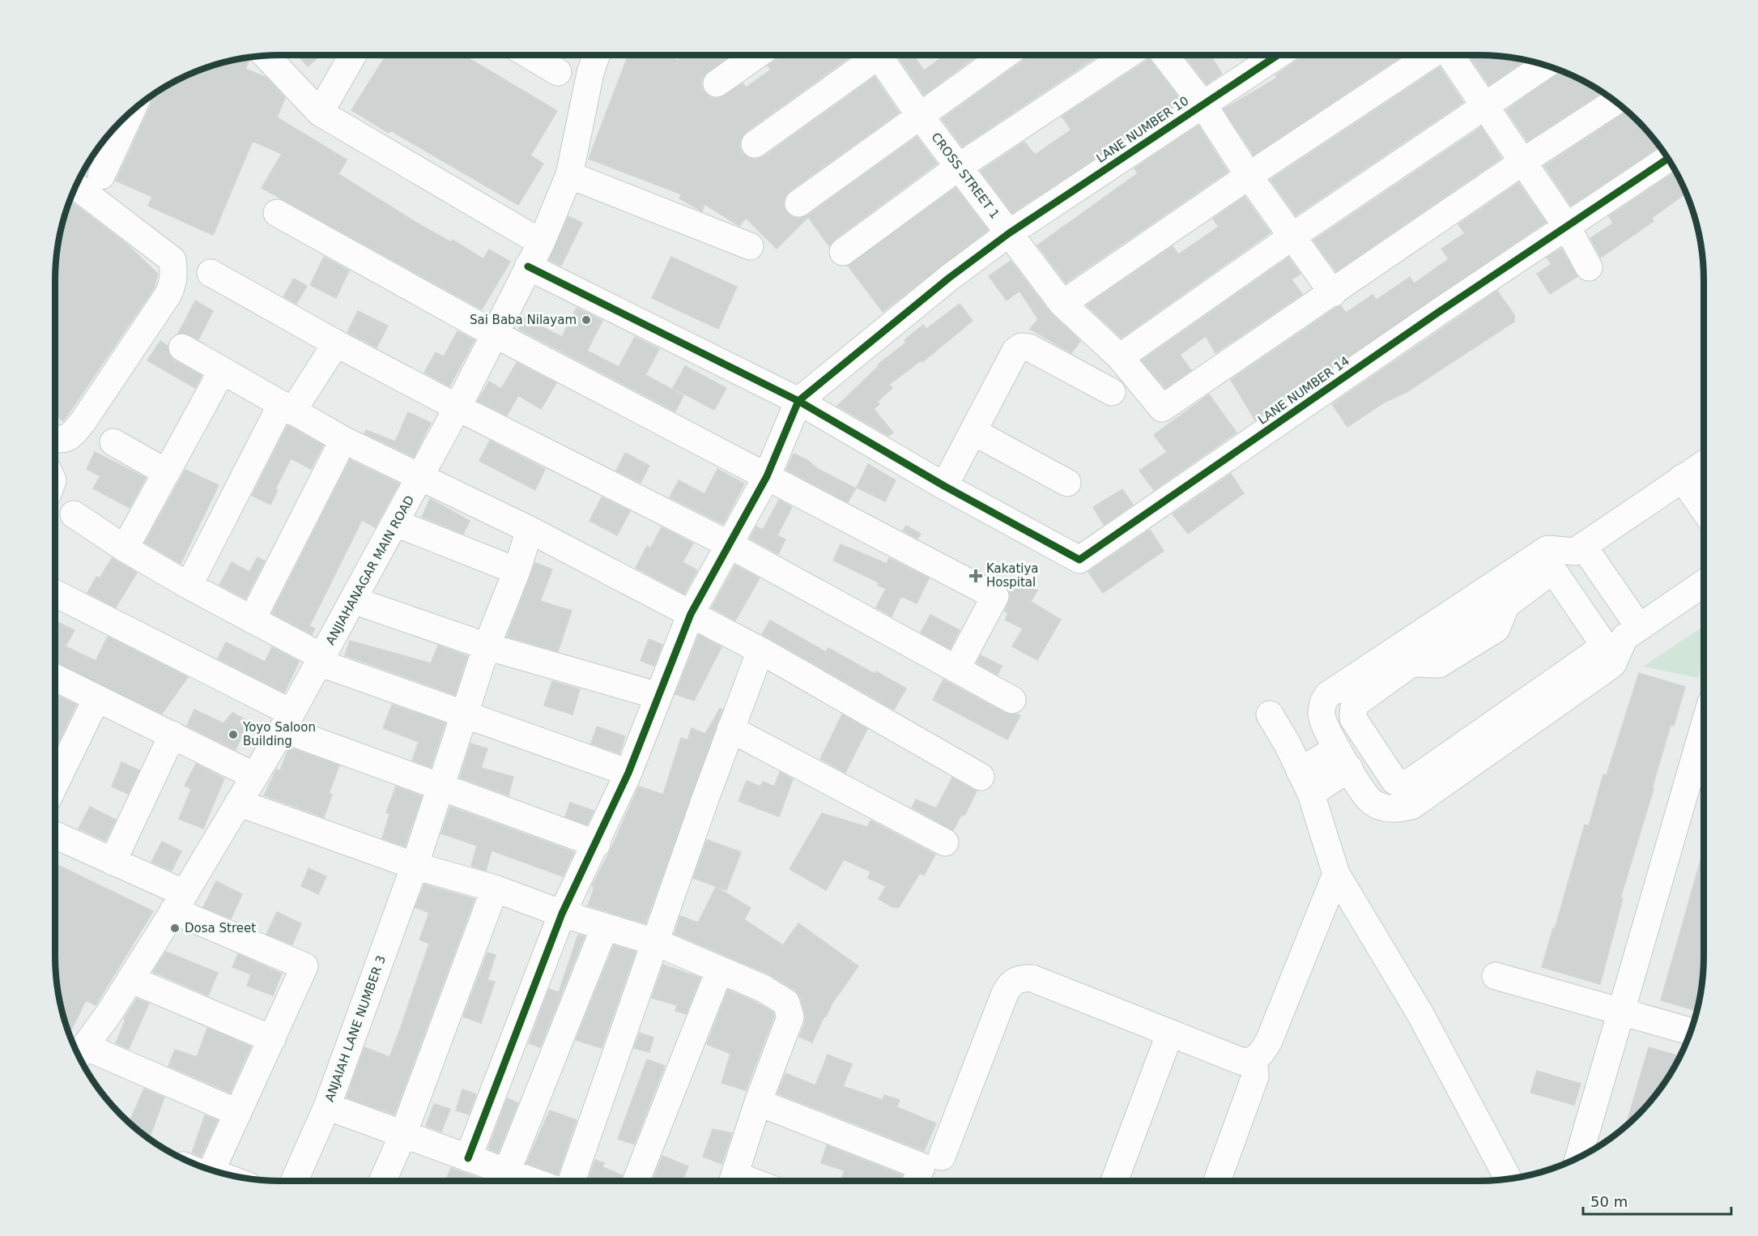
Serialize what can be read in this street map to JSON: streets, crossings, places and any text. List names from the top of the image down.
{
  "streets": {
    "street": [
      "LANE NUMBER 10",
      "CROSS STREET 1",
      "LANE NUMBER 14",
      "ANJIAHANAGAR MAIN ROAD",
      "ANJAIAH LANE NUMBER 3"
    ]
  },
  "crossings": [
    ["LANE NUMBER 10", "CROSS STREET 1"]
  ],
  "places": {
    "other": ["Sai Baba Nilayam", "Yoyo Saloon Building", "Dosa Street"],
    "health": ["Kakatiya Hospital"]
  },
  "scale_bar": "50 m"
}
